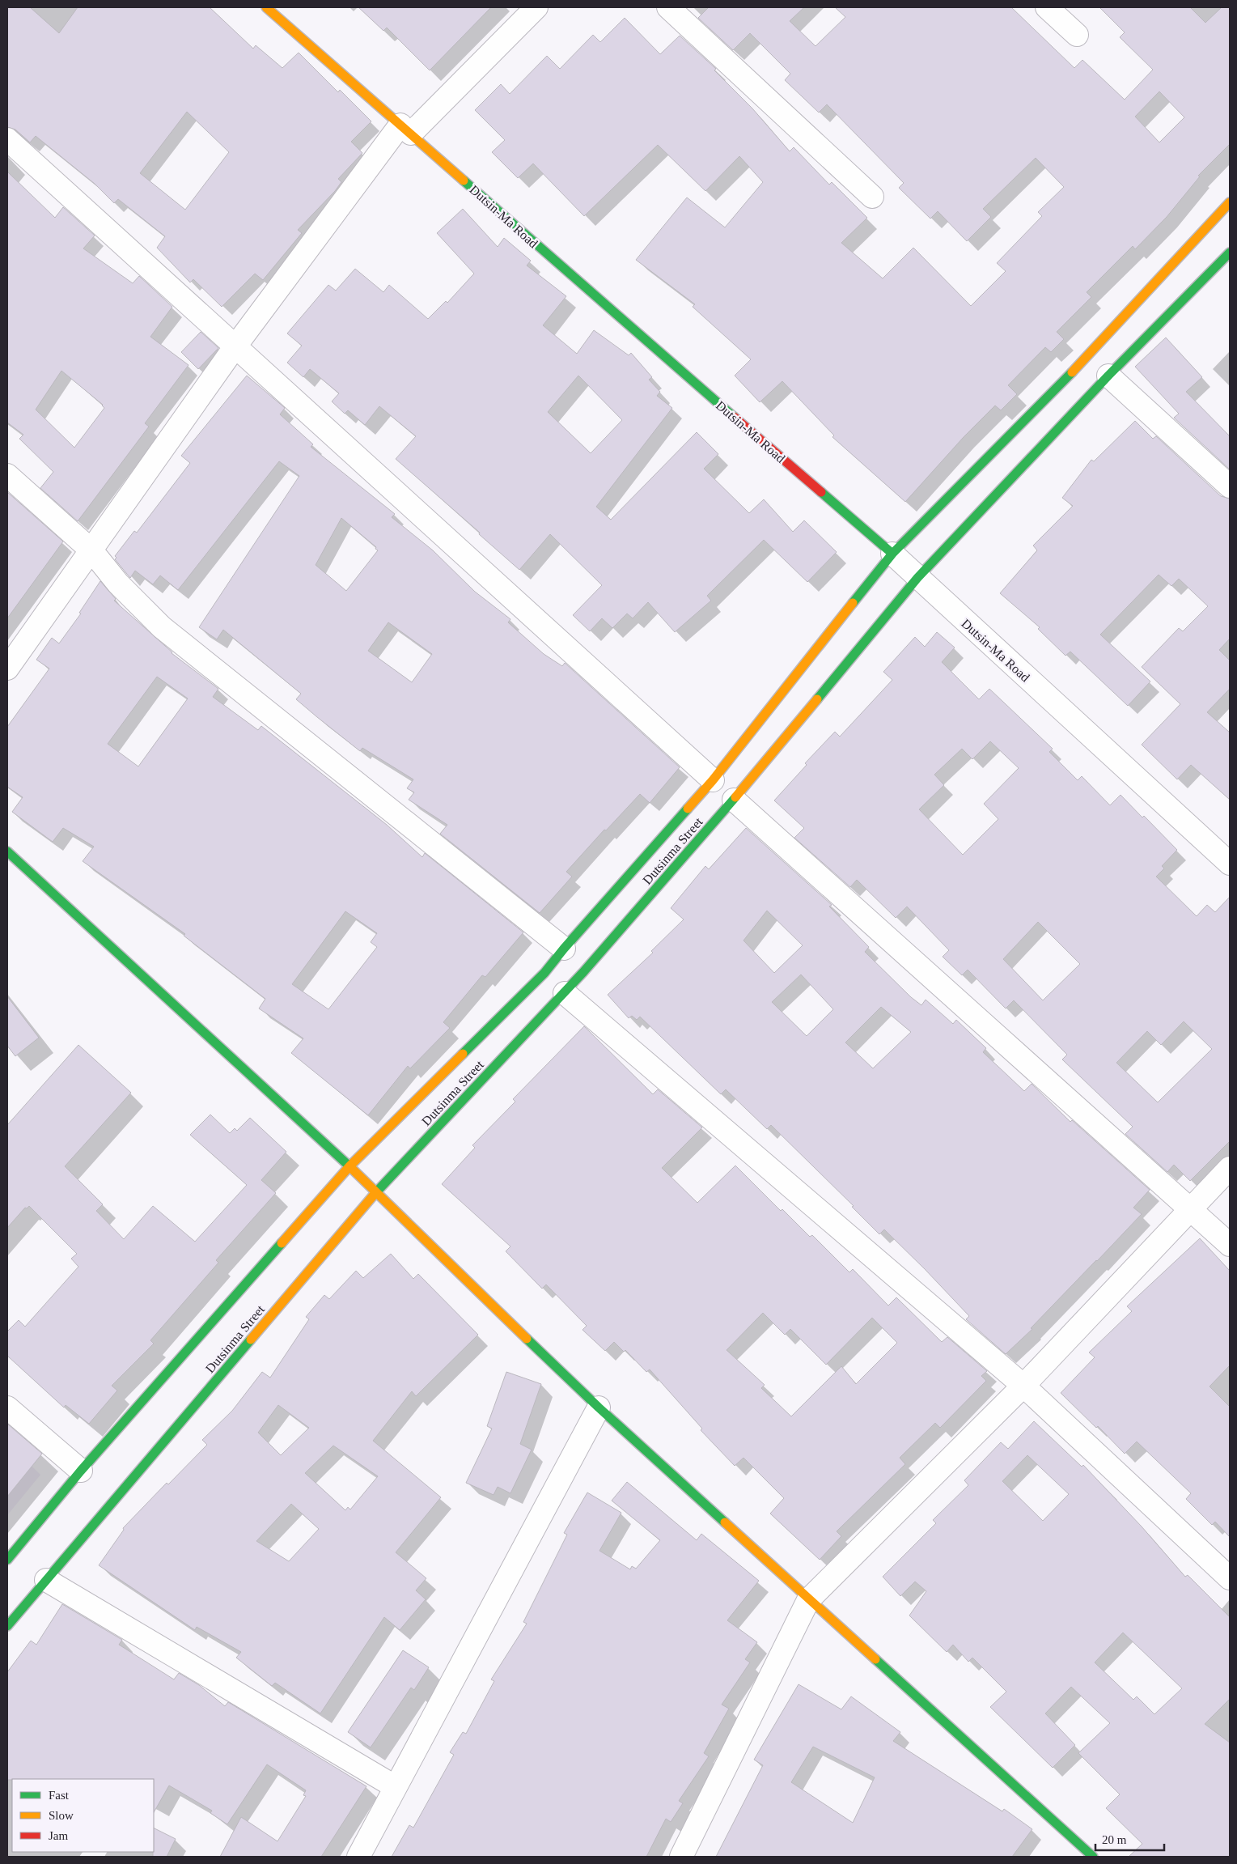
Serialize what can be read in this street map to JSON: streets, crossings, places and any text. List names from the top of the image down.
{
  "streets": {
    "street": ["Dutsin-Ma Road", "Dutsinma Street"]
  },
  "crossings": [
    ["Dutsin-Ma Road", "Dutsinma Street"]
  ],
  "legend": ["Fast", "Slow", "Jam"],
  "scale_bar": "20 m"
}
